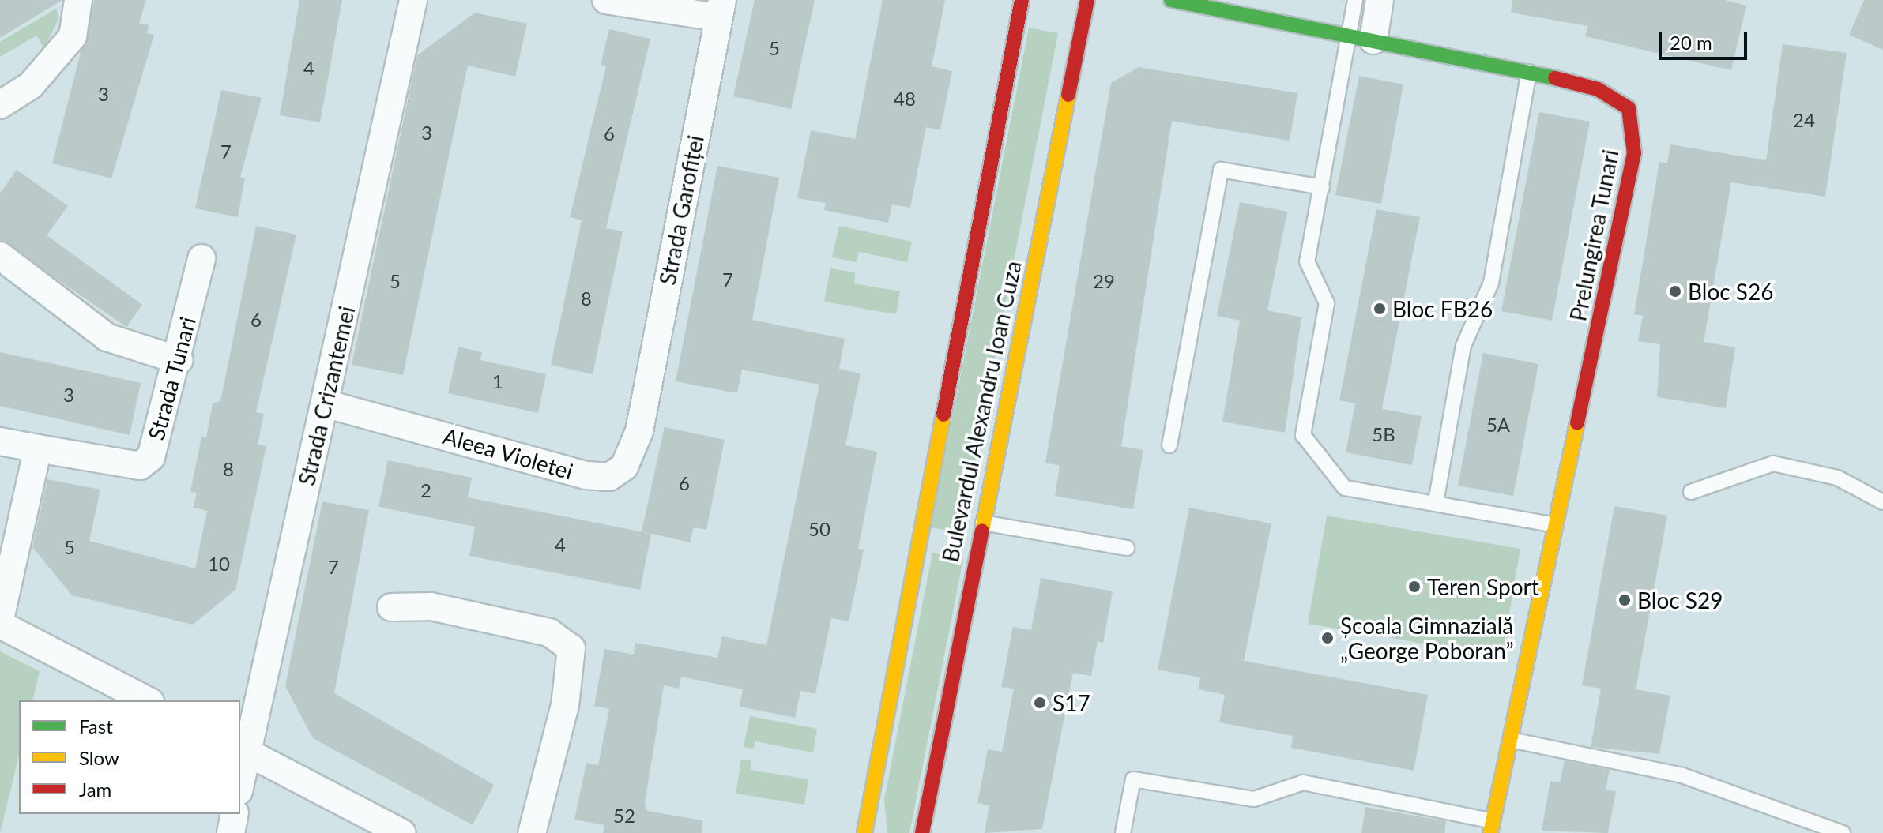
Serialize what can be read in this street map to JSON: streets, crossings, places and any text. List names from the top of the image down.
{
  "streets": {
    "main road": ["Prelungirea Tunari", "Bulevardul Alexandru Ioan Cuza"],
    "street": [
      "Strada Garofiței",
      "Strada Tunari",
      "Strada Crizantemei",
      "Aleea Violetei"
    ]
  },
  "crossings": [
    ["Strada Garofiței", "Aleea Violetei"],
    ["Strada Crizantemei", "Aleea Violetei"]
  ],
  "places": [
    "Bloc S26",
    "Bloc FB26",
    "Teren Sport",
    "Bloc S29",
    "Școala Gimnazială „George Poboran”",
    "S17"
  ],
  "house_numbers": [
    "5",
    "4",
    "3",
    "48",
    "24",
    "3",
    "6",
    "7",
    "7",
    "5",
    "29",
    "8",
    "6",
    "1",
    "3",
    "5A",
    "5B",
    "8",
    "6",
    "2",
    "50",
    "4",
    "5",
    "10",
    "7",
    "52"
  ],
  "legend": ["Fast", "Slow", "Jam"],
  "scale_bar": "20 m"
}
